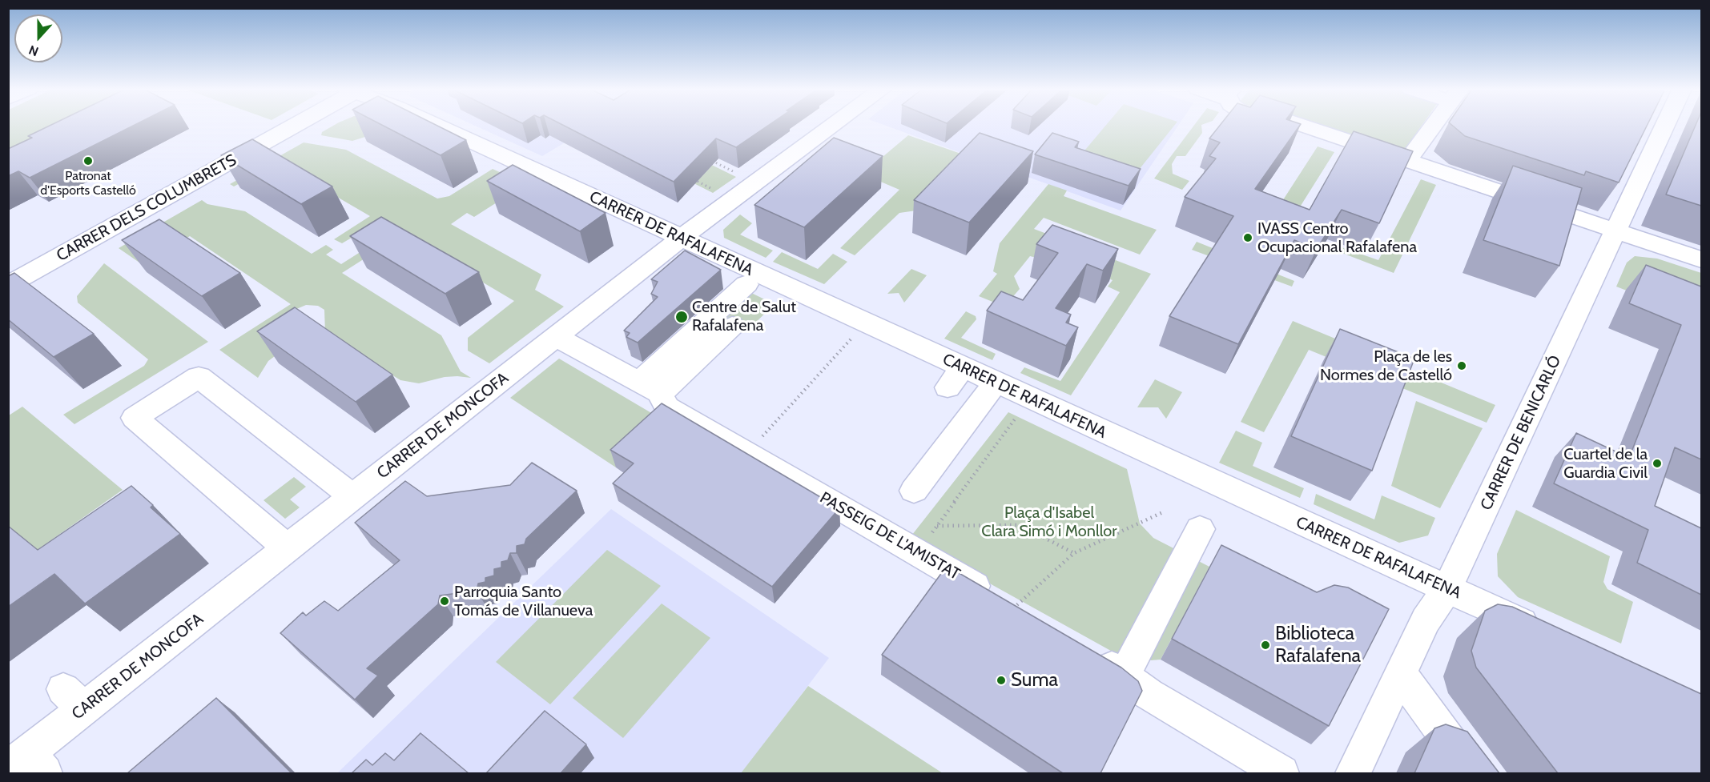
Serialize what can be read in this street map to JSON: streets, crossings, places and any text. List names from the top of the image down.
{
  "streets": {
    "street": [
      "CARRER DELS COLUMBRETS",
      "CARRER DE RAFALAFENA",
      "CARRER DE MONCOFA",
      "CARRER DE BENICARLÓ",
      "PASSEIG DE L'AMISTAT"
    ]
  },
  "crossings": [
    ["CARRER DE RAFALAFENA", "CARRER DE MONCOFA"],
    ["CARRER DE RAFALAFENA", "CARRER DE BENICARLÓ"]
  ],
  "parks": ["Plaça d'Isabel Clara Simó i Monllor"],
  "places": [
    "Patronat d'Esports Castelló",
    "IVASS Centro Ocupacional Rafalafena",
    "Centre de Salut Rafalafena",
    "Plaça de les Normes de Castelló",
    "Cuartel de la Guardia Civil",
    "Parroquia Santo Tomás de Villanueva",
    "Biblioteca Rafalafena",
    "Suma"
  ],
  "north": "bottom"
}
